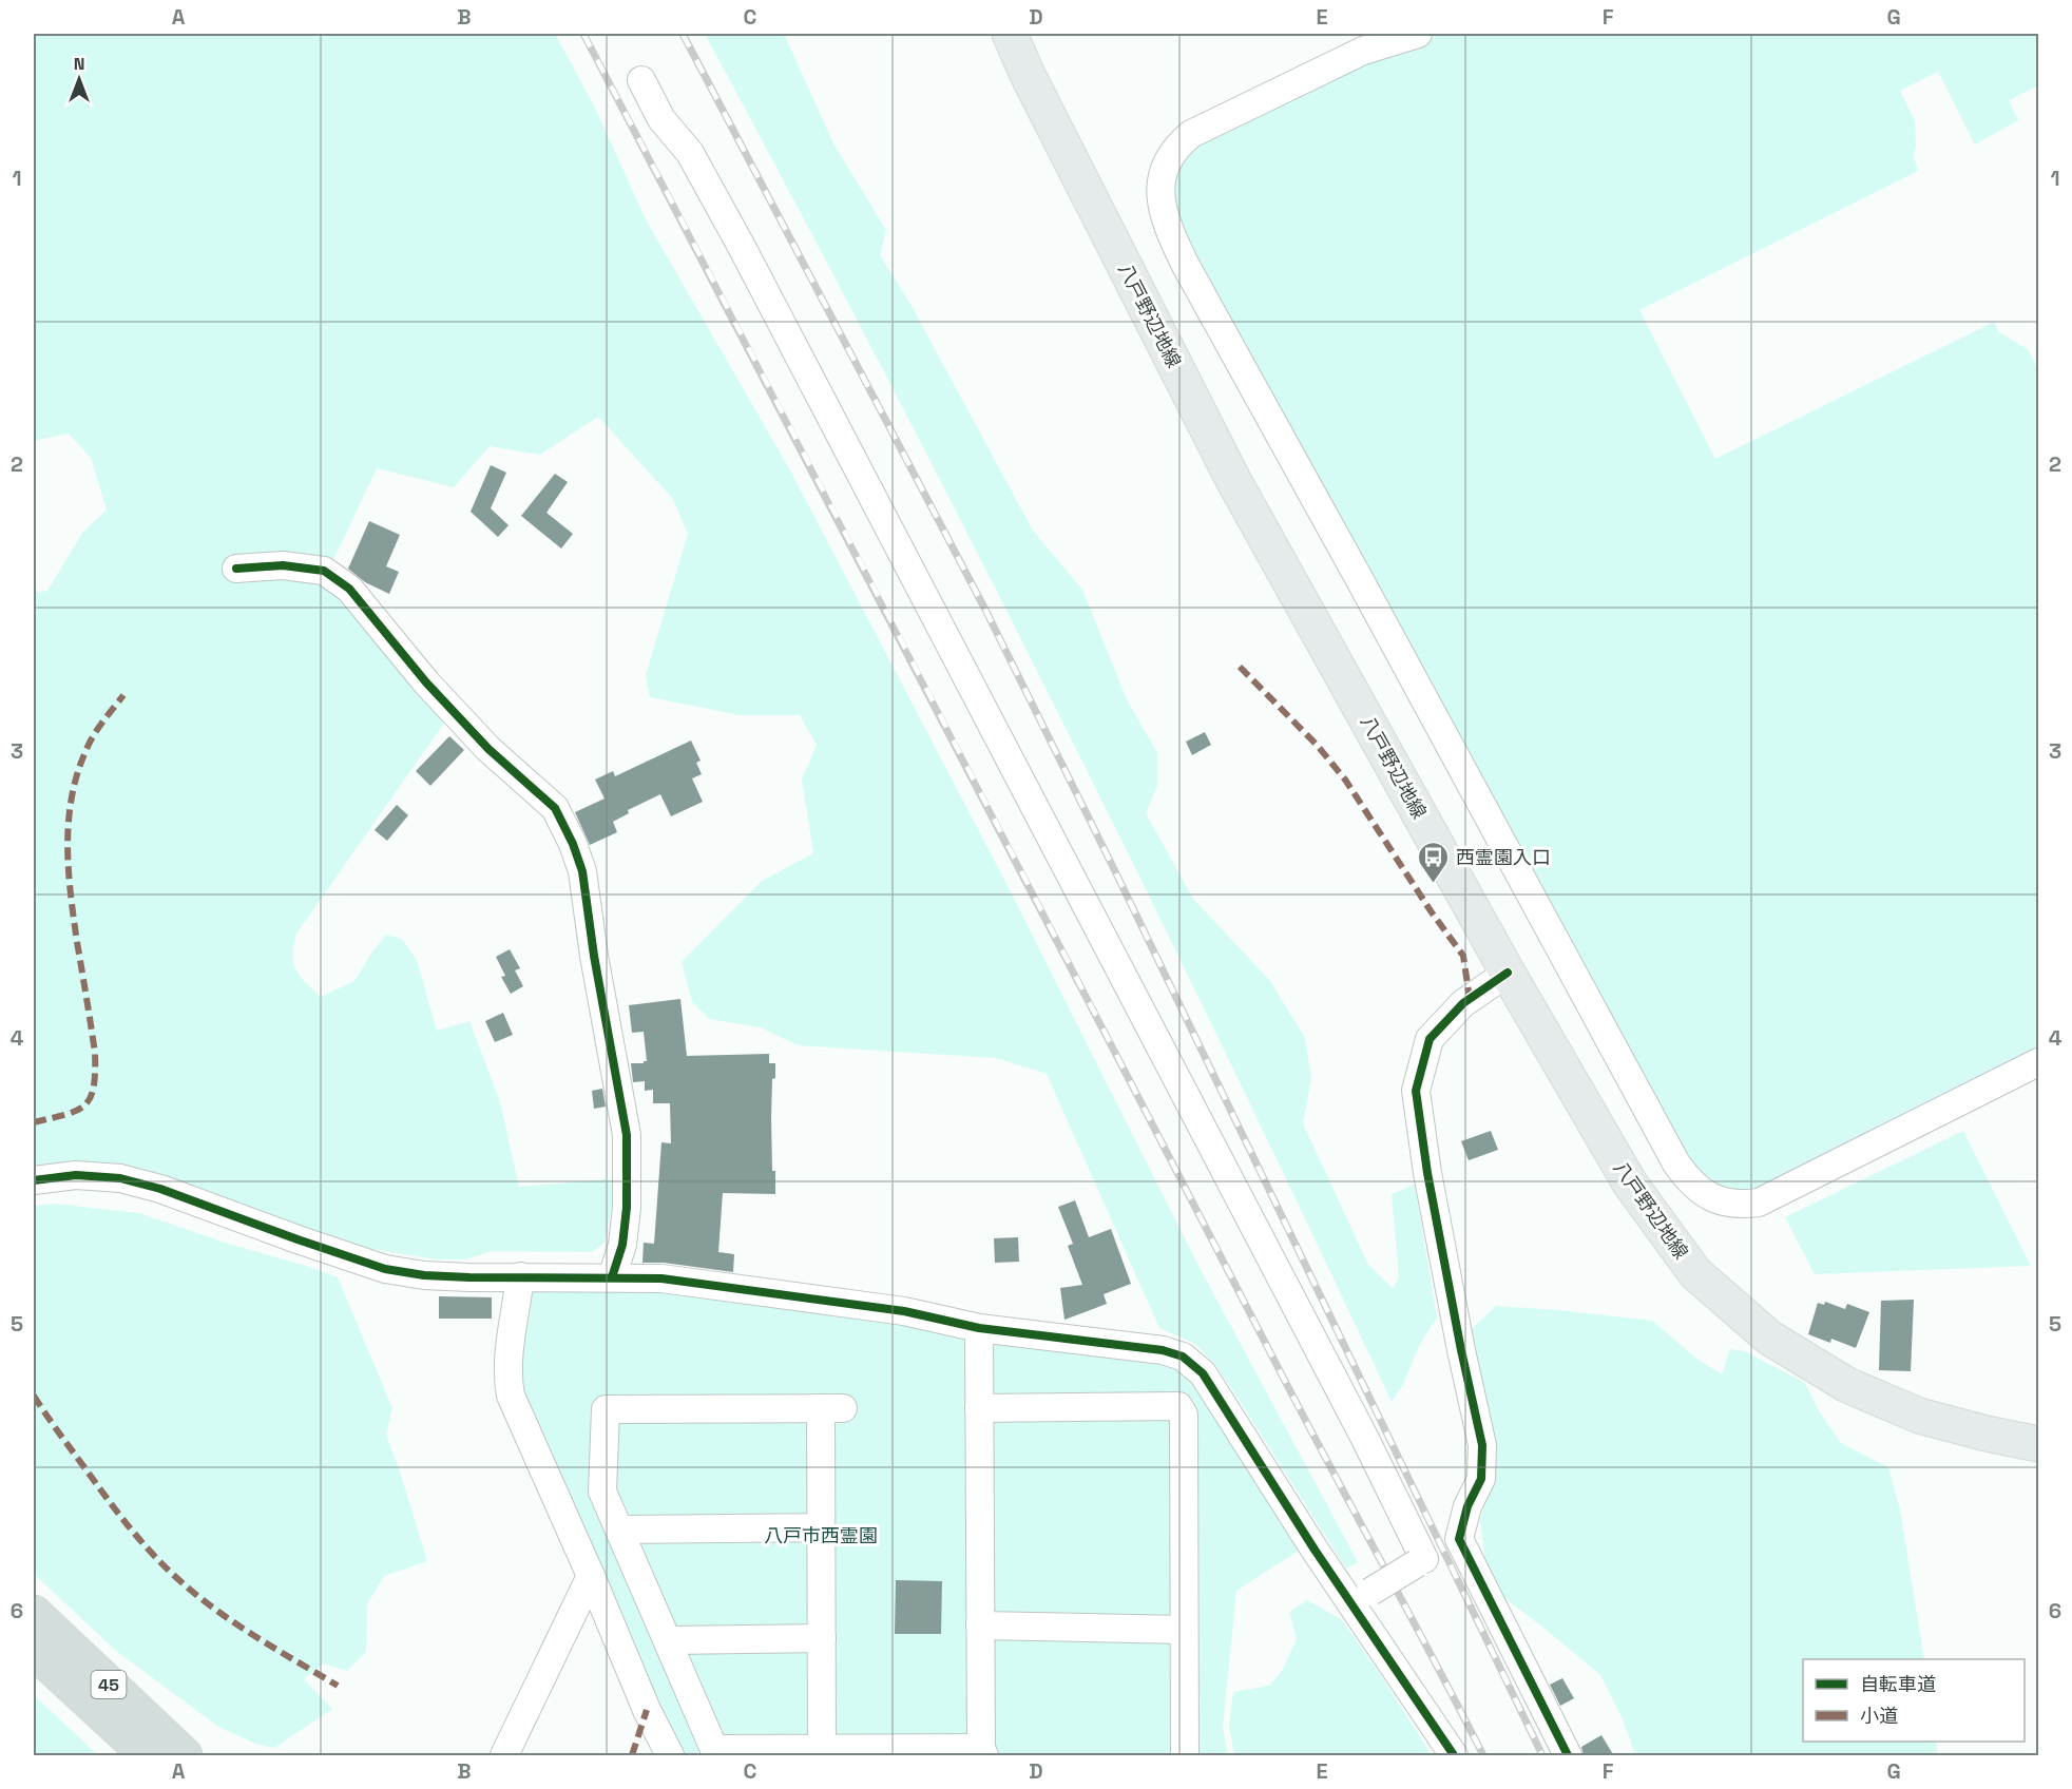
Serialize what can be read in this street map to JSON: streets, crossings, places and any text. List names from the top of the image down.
{
  "streets": {
    "highway": ["45"],
    "main road": ["八戸野辺地線"]
  },
  "parks": ["八戸市西霊園"],
  "places": {
    "bus stop": ["西霊園入口"]
  },
  "legend": ["自転車道", "小道"],
  "north": "top",
  "grid": {
    "columns": [
      "A",
      "B",
      "C",
      "D",
      "E",
      "F",
      "G"
    ],
    "rows": [
      "1",
      "2",
      "3",
      "4",
      "5",
      "6"
    ]
  }
}
